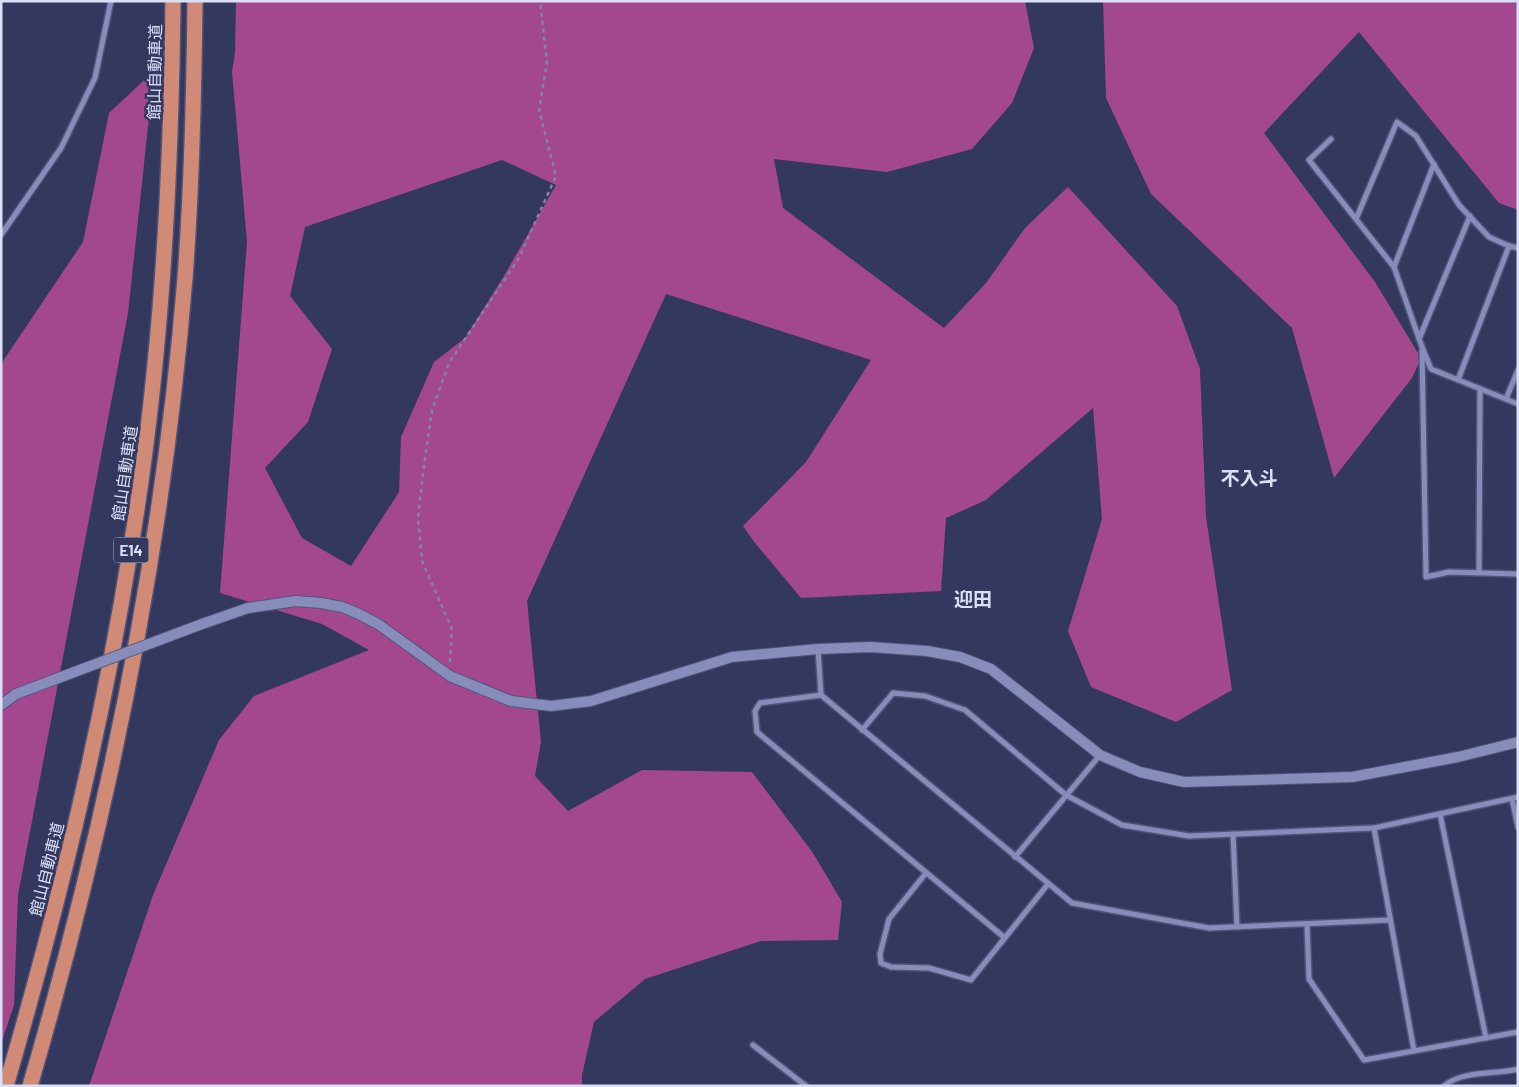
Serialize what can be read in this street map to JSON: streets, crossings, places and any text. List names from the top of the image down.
{
  "streets": {
    "highway": ["館山自動車道", "E14"]
  },
  "districts": ["不入斗", "迎田"]
}
